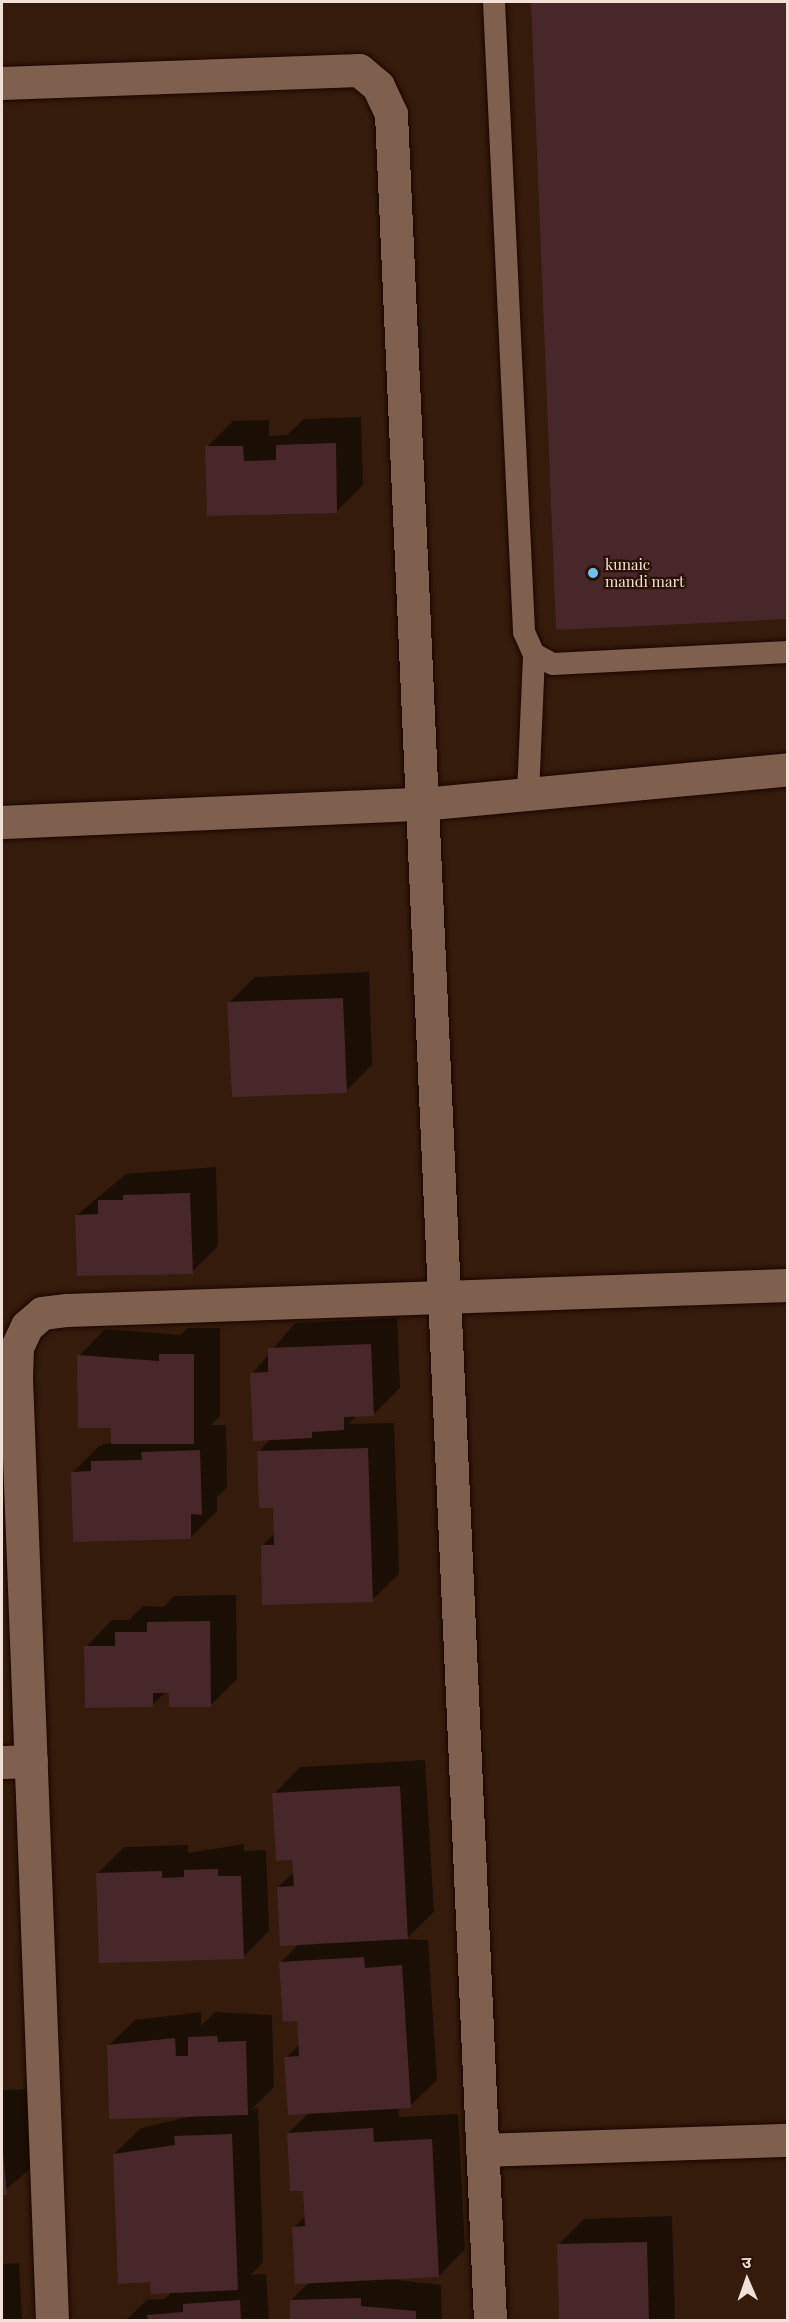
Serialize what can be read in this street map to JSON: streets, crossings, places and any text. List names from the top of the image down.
{
  "places": ["kunaic mandi mart"],
  "north": "top"
}
